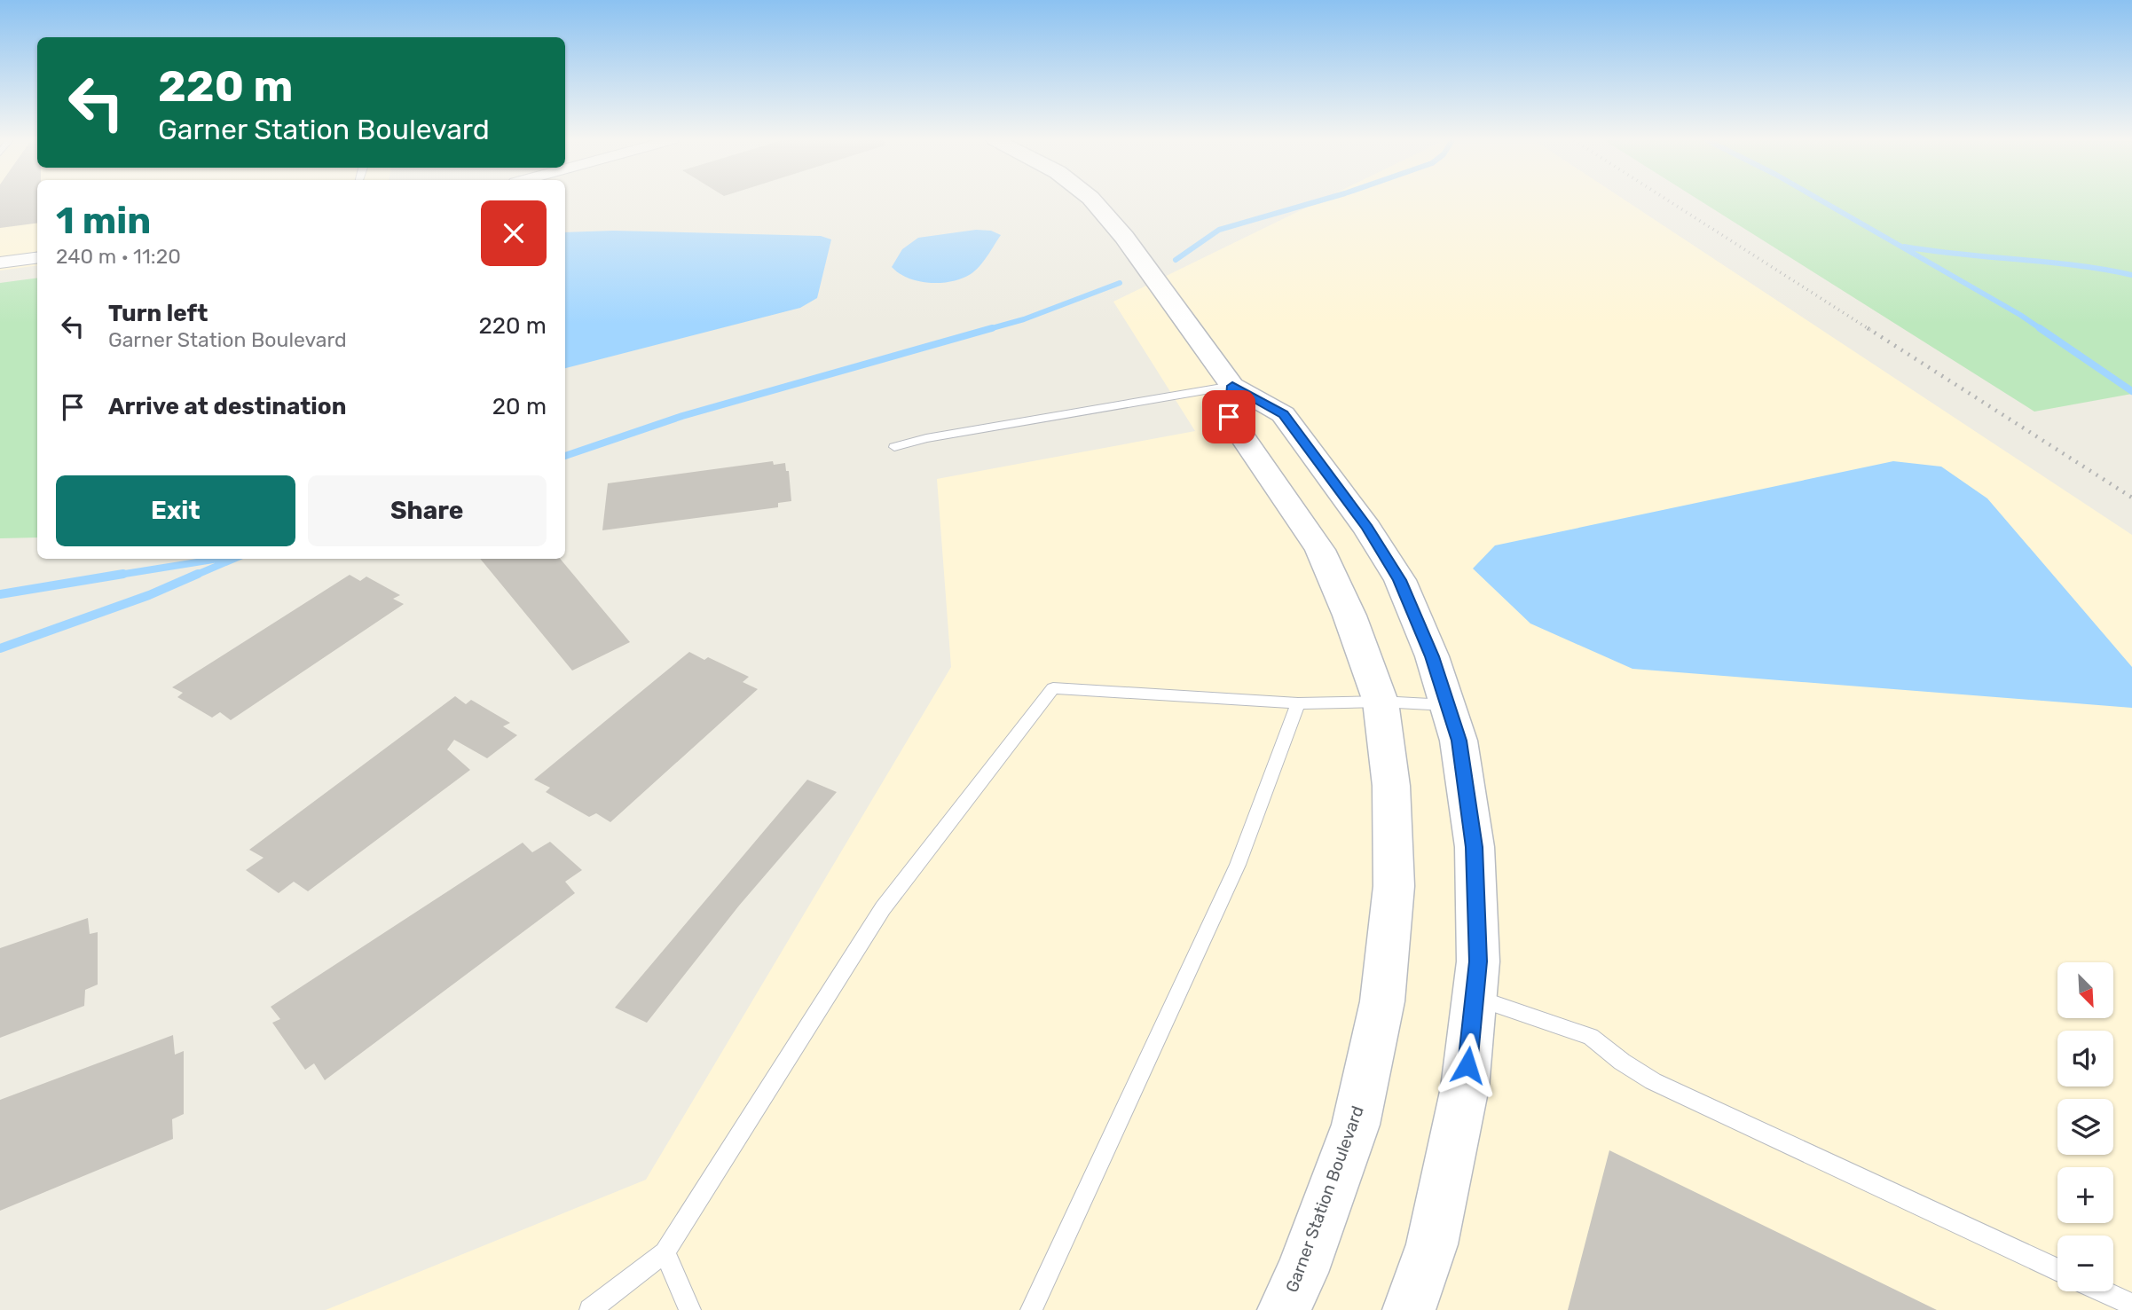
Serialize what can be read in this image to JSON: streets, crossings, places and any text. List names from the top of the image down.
{
  "streets": {
    "street": ["Garner Station Boulevard"]
  },
  "north": "bottom right",
  "page": {
    "turn": ["220 m", "Garner Station Boulevard"],
    "heading": ["1 min", "240 m · 11:20"],
    "list": [
      {
        "name": "Turn left",
        "note": "Garner Station Boulevard",
        "value": "220 m"
      },
      {
        "name": "Arrive at destination",
        "value": "20 m"
      }
    ],
    "buttons": ["Exit", "Share"],
    "map_buttons": ["+", "−"]
  }
}
